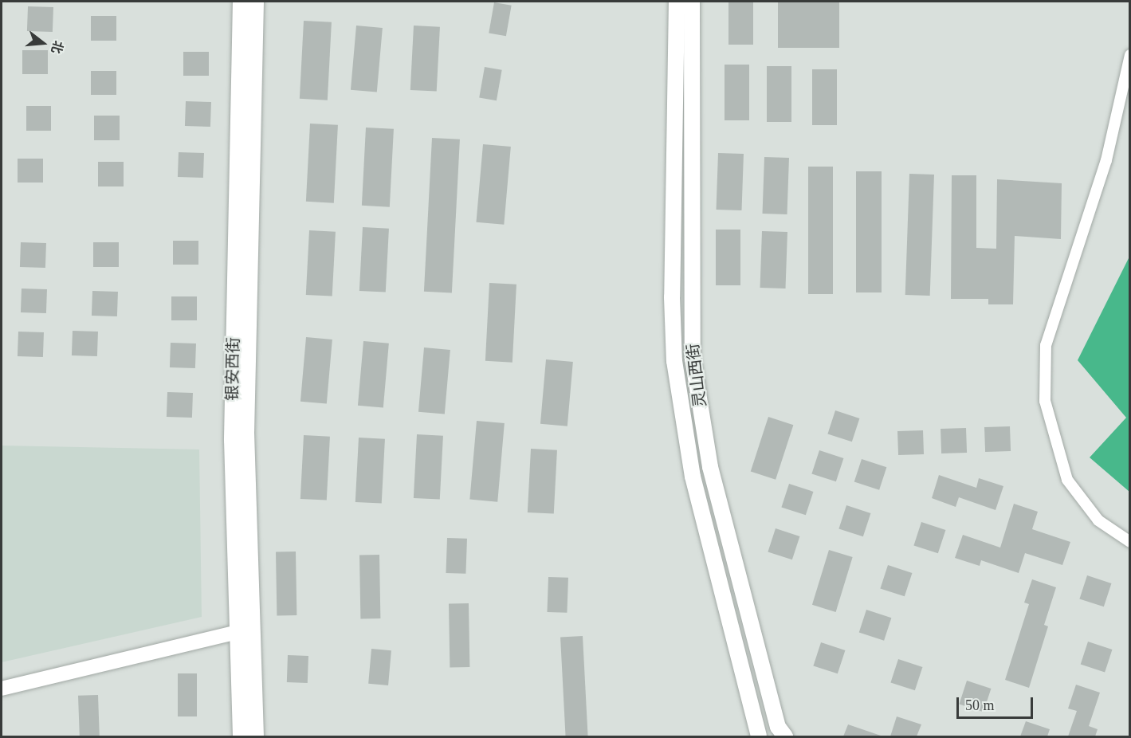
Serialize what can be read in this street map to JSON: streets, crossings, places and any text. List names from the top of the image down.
{
  "streets": {
    "main road": ["银安西街", "灵山西街"]
  },
  "scale_bar": "50 m",
  "north": "right"
}
